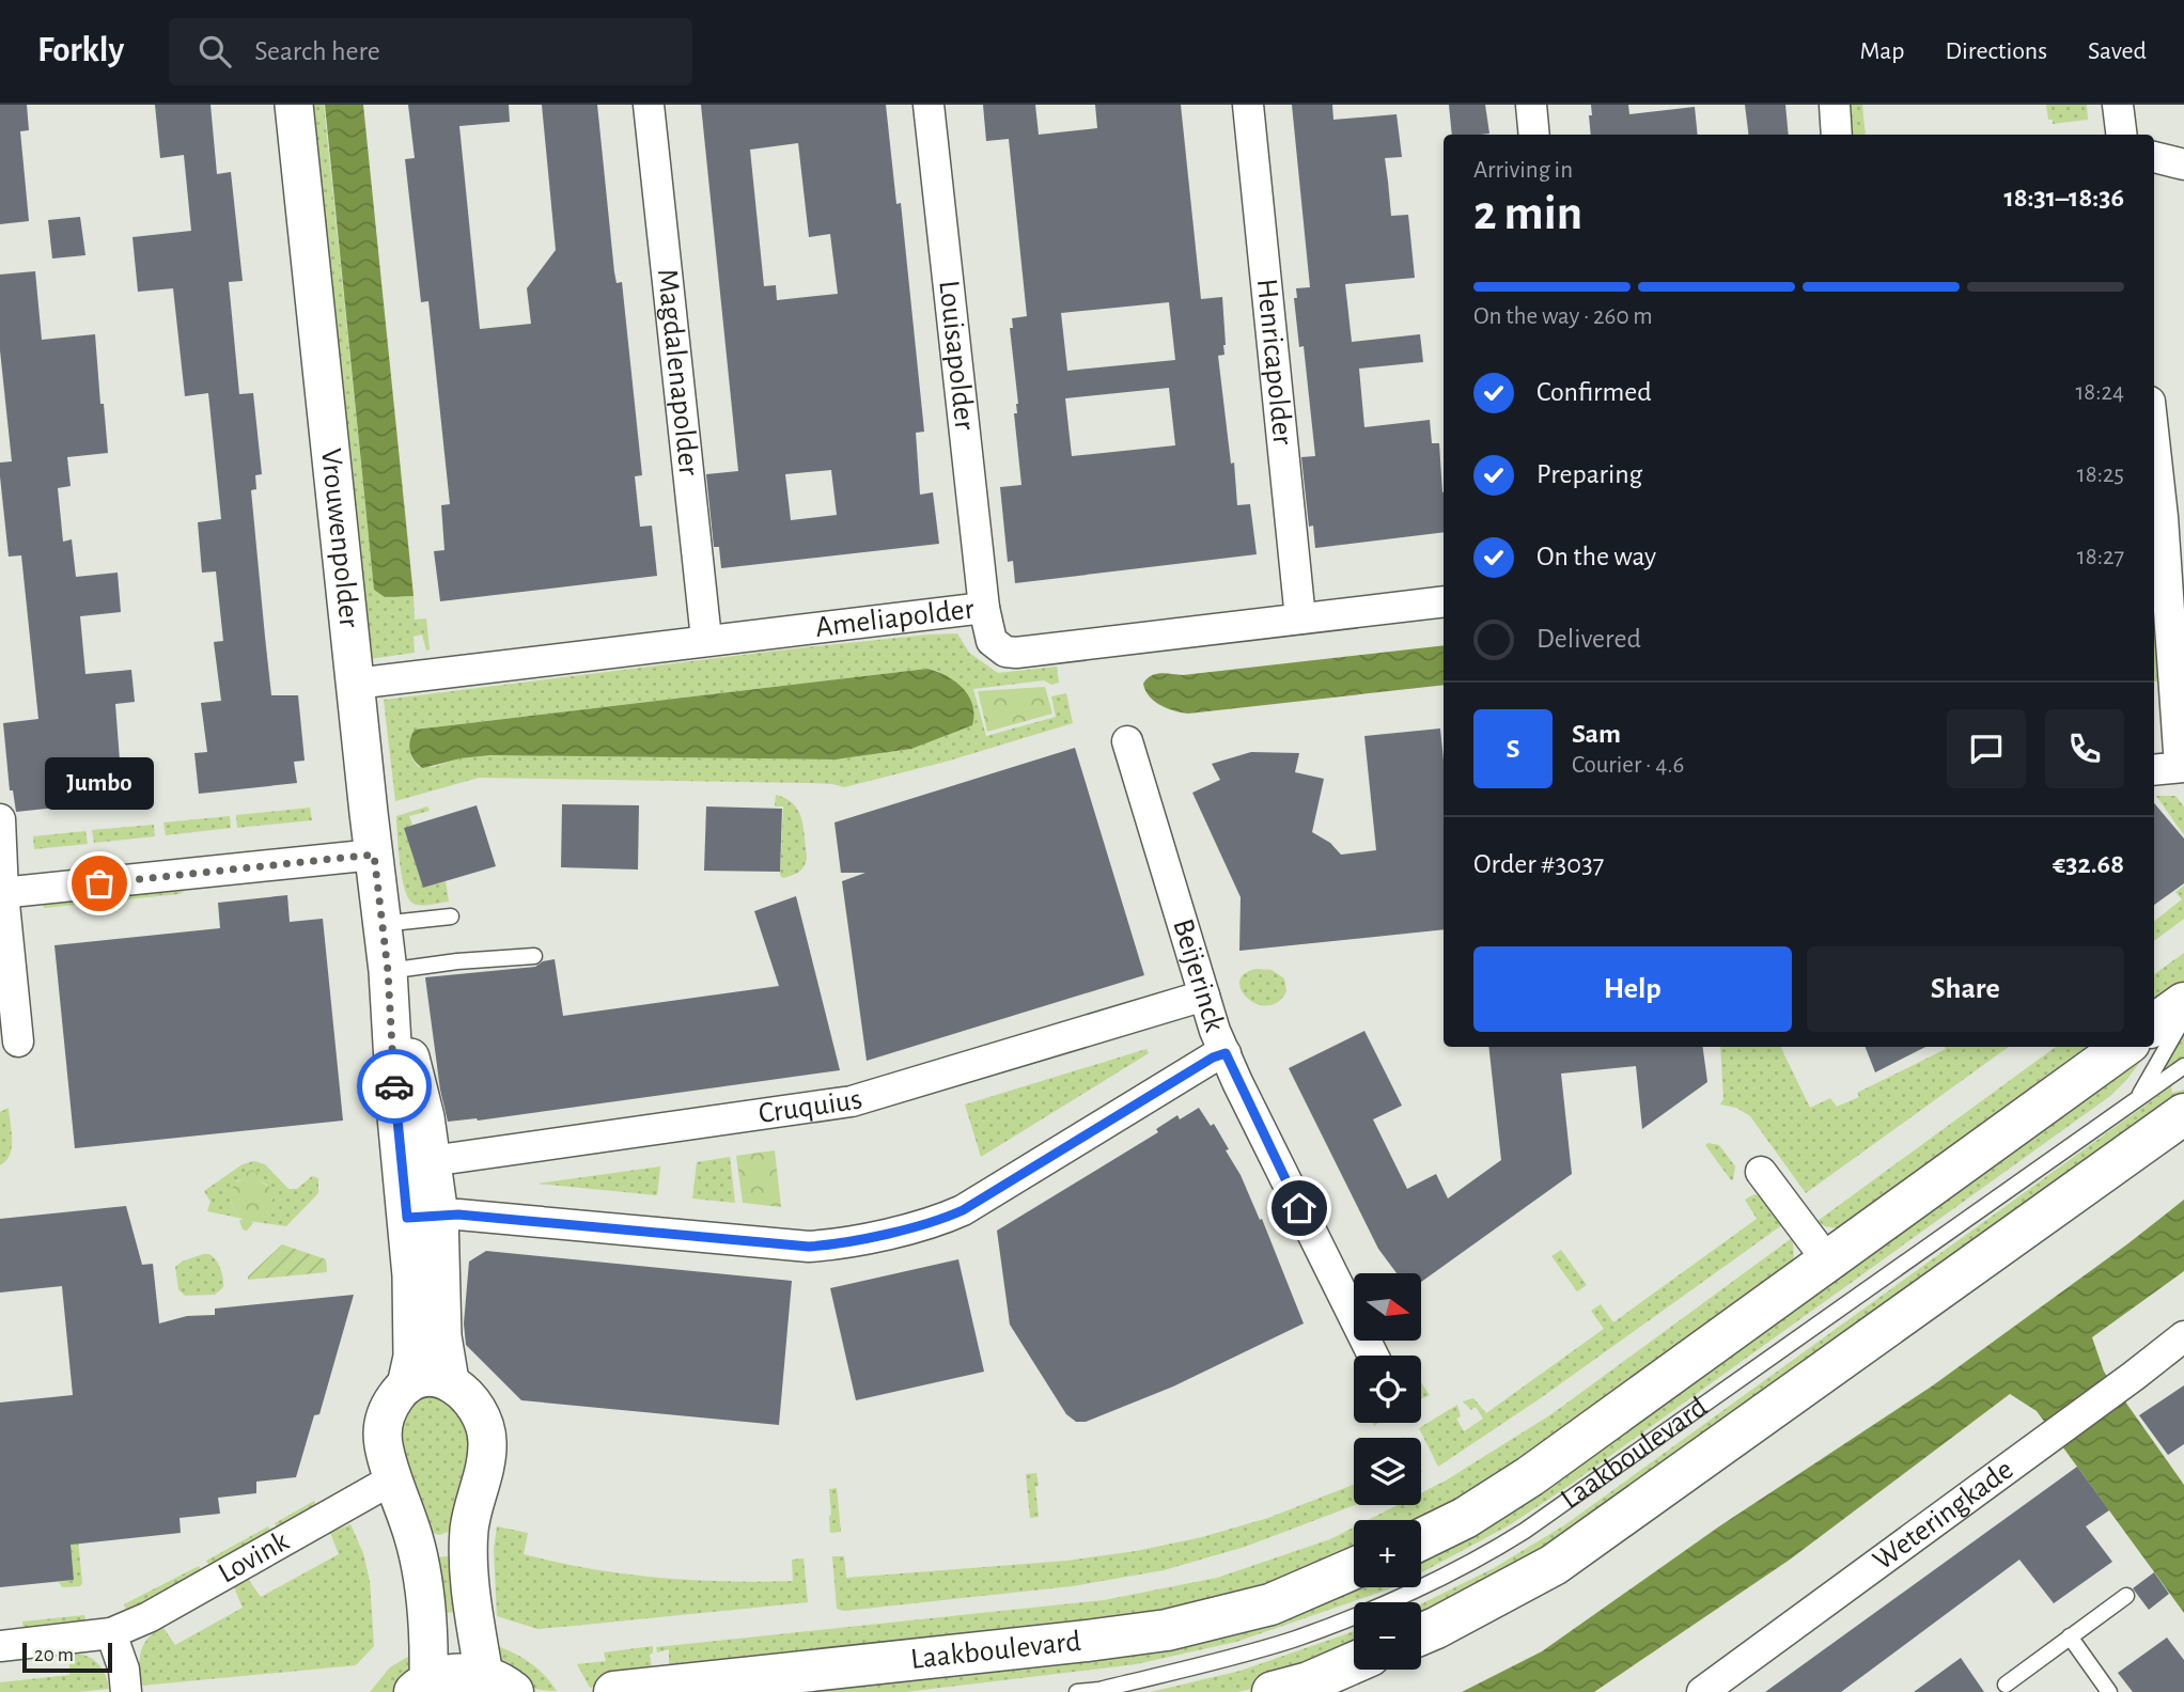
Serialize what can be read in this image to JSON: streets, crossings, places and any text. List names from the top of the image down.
{
  "streets": {
    "main road": ["Laakboulevard"],
    "street": [
      "Louisapolder",
      "Henricapolder",
      "Magdalenapolder",
      "Vrouwenpolder",
      "Ameliapolder",
      "Beijerinck",
      "Cruquius",
      "Weteringkade",
      "Lovink"
    ]
  },
  "crossings": [
    ["Louisapolder", "Ameliapolder"],
    ["Henricapolder", "Ameliapolder"],
    ["Magdalenapolder", "Ameliapolder"],
    ["Vrouwenpolder", "Ameliapolder"],
    ["Vrouwenpolder", "Cruquius"],
    ["Vrouwenpolder", "Lovink"],
    ["Beijerinck", "Cruquius"]
  ],
  "places": ["Jumbo"],
  "scale_bar": "20 m",
  "north": "right",
  "page": {
    "header": "Forkly",
    "search": "Search here",
    "nav": ["Map", "Directions", "Saved"],
    "heading": ["2 min", "Arriving in", "18:31–18:36"],
    "panel": [
      "Sam",
      "Courier · 4.6",
      "Order #3037",
      "€32.68"
    ],
    "bar": "On the way · 260 m",
    "list": [
      ["Confirmed", "18:24"],
      ["Preparing", "18:25"],
      ["On the way", "18:27"],
      "Delivered"
    ],
    "round": "S",
    "bubble": "Jumbo",
    "buttons": ["Help", "Share"],
    "map_buttons": ["+", "−"],
    "scale": "20 m"
  }
}
